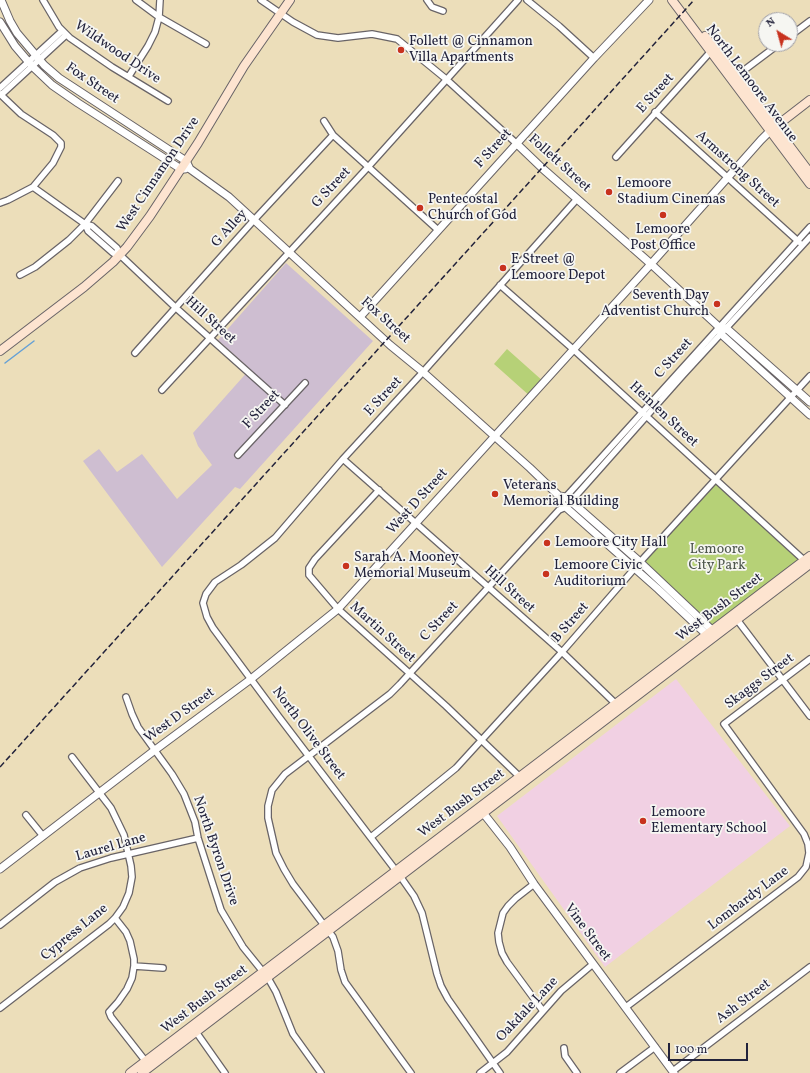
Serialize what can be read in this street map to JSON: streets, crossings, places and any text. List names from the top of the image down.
{
  "streets": {
    "main road": ["North Lemoore Avenue", "West Cinnamon Drive", "West Bush Street"],
    "street": [
      "Wildwood Drive",
      "Fox Street",
      "E Street",
      "F Street",
      "Follett Street",
      "Armstrong Street",
      "G Street",
      "G Alley",
      "Hill Street",
      "C Street",
      "Heinlen Street",
      "West D Street",
      "B Street",
      "Martin Street",
      "Skaggs Street",
      "North Olive Street",
      "Laurel Lane",
      "North Byron Drive",
      "Lombardy Lane",
      "Cypress Lane",
      "Vine Street",
      "Ash Street",
      "Oakdale Lane"
    ]
  },
  "crossings": [
    ["Fox Street", "E Street"],
    ["Fox Street", "F Street"],
    ["Fox Street", "West Cinnamon Drive"],
    ["Fox Street", "G Street"],
    ["Fox Street", "G Alley"],
    ["Fox Street", "C Street"],
    ["Fox Street", "West D Street"],
    ["Fox Street", "West Bush Street"],
    ["Fox Street", "B Street"],
    ["North Lemoore Avenue", "E Street"],
    ["North Lemoore Avenue", "West D Street"],
    ["E Street", "Follett Street"],
    ["E Street", "Armstrong Street"],
    ["E Street", "Hill Street"],
    ["E Street", "Heinlen Street"],
    ["E Street", "North Olive Street"],
    ["F Street", "Follett Street"],
    ["F Street", "Hill Street"],
    ["Follett Street", "West Cinnamon Drive"],
    ["Follett Street", "G Street"],
    ["Follett Street", "C Street"],
    ["Follett Street", "West D Street"],
    ["Follett Street", "B Street"],
    ["Armstrong Street", "C Street"],
    ["Armstrong Street", "West D Street"],
    ["West Cinnamon Drive", "Hill Street"],
    ["G Street", "Hill Street"],
    ["G Alley", "Hill Street"],
    ["Hill Street", "C Street"],
    ["Hill Street", "West D Street"],
    ["Hill Street", "West Bush Street"],
    ["Hill Street", "B Street"],
    ["Hill Street", "Martin Street"],
    ["C Street", "Heinlen Street"],
    ["C Street", "West Bush Street"],
    ["C Street", "Martin Street"],
    ["C Street", "North Olive Street"],
    ["Heinlen Street", "West D Street"],
    ["Heinlen Street", "West Bush Street"],
    ["Heinlen Street", "B Street"],
    ["West D Street", "Martin Street"],
    ["West D Street", "North Olive Street"],
    ["West D Street", "North Byron Drive"],
    ["West D Street", "Cypress Lane"],
    ["West Bush Street", "Martin Street"],
    ["West Bush Street", "North Olive Street"],
    ["West Bush Street", "North Byron Drive"],
    ["West Bush Street", "Vine Street"],
    ["B Street", "Martin Street"],
    ["B Street", "North Olive Street"],
    ["Skaggs Street", "Lombardy Lane"],
    ["North Olive Street", "Oakdale Lane"],
    ["Laurel Lane", "North Byron Drive"],
    ["Laurel Lane", "Cypress Lane"],
    ["Lombardy Lane", "Vine Street"],
    ["Vine Street", "Ash Street"],
    ["Vine Street", "Oakdale Lane"]
  ],
  "parks": ["Lemoore City Park"],
  "places": [
    "Follett @ Cinnamon Villa Apartments",
    "Lemoore Stadium Cinemas",
    "Pentecostal Church of God",
    "Lemoore Post Office",
    "E Street @ Lemoore Depot",
    "Seventh Day Adventist Church",
    "Veterans Memorial Building",
    "Lemoore City Hall",
    "Sarah A. Mooney Memorial Museum",
    "Lemoore Civic Auditorium",
    "Lemoore Elementary School"
  ],
  "scale_bar": "100 m",
  "north": "top left"
}
